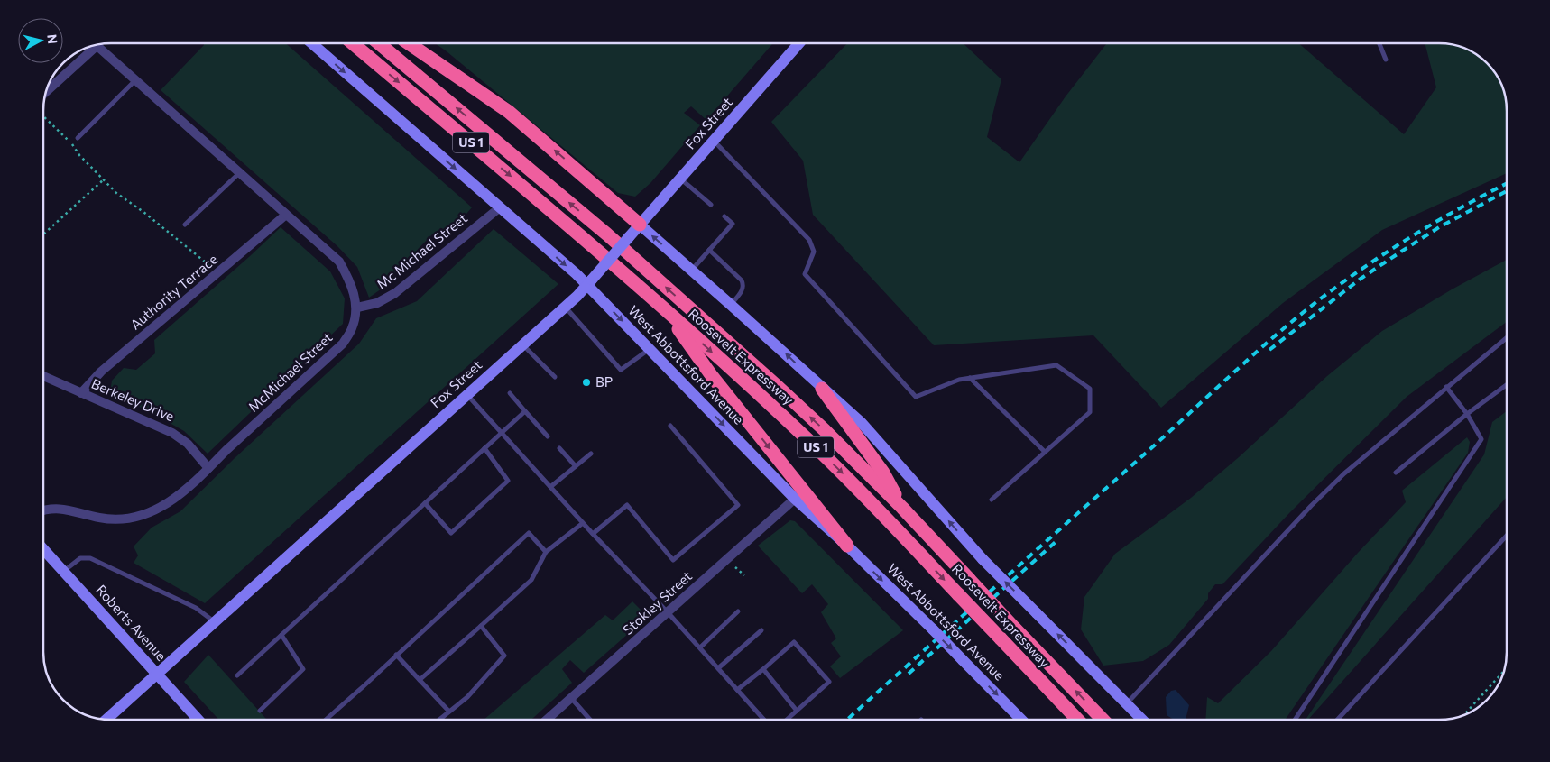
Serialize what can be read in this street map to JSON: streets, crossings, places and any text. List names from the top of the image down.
{
  "streets": {
    "highway": ["US 1", "Roosevelt Expressway"],
    "street": [
      "Fox Street",
      "Mc Michael Street",
      "Authority Terrace",
      "West Abbottsford Avenue",
      "McMichael Street",
      "Berkeley Drive",
      "Stokley Street",
      "Roberts Avenue"
    ]
  },
  "crossings": [
    ["Fox Street", "West Abbottsford Avenue"],
    ["Fox Street", "Roberts Avenue"],
    ["Mc Michael Street", "West Abbottsford Avenue"],
    ["Mc Michael Street", "McMichael Street"],
    ["Authority Terrace", "McMichael Street"],
    ["Authority Terrace", "Berkeley Drive"],
    ["West Abbottsford Avenue", "Stokley Street"],
    ["McMichael Street", "Berkeley Drive"]
  ],
  "places": ["BP"],
  "north": "right"
}
